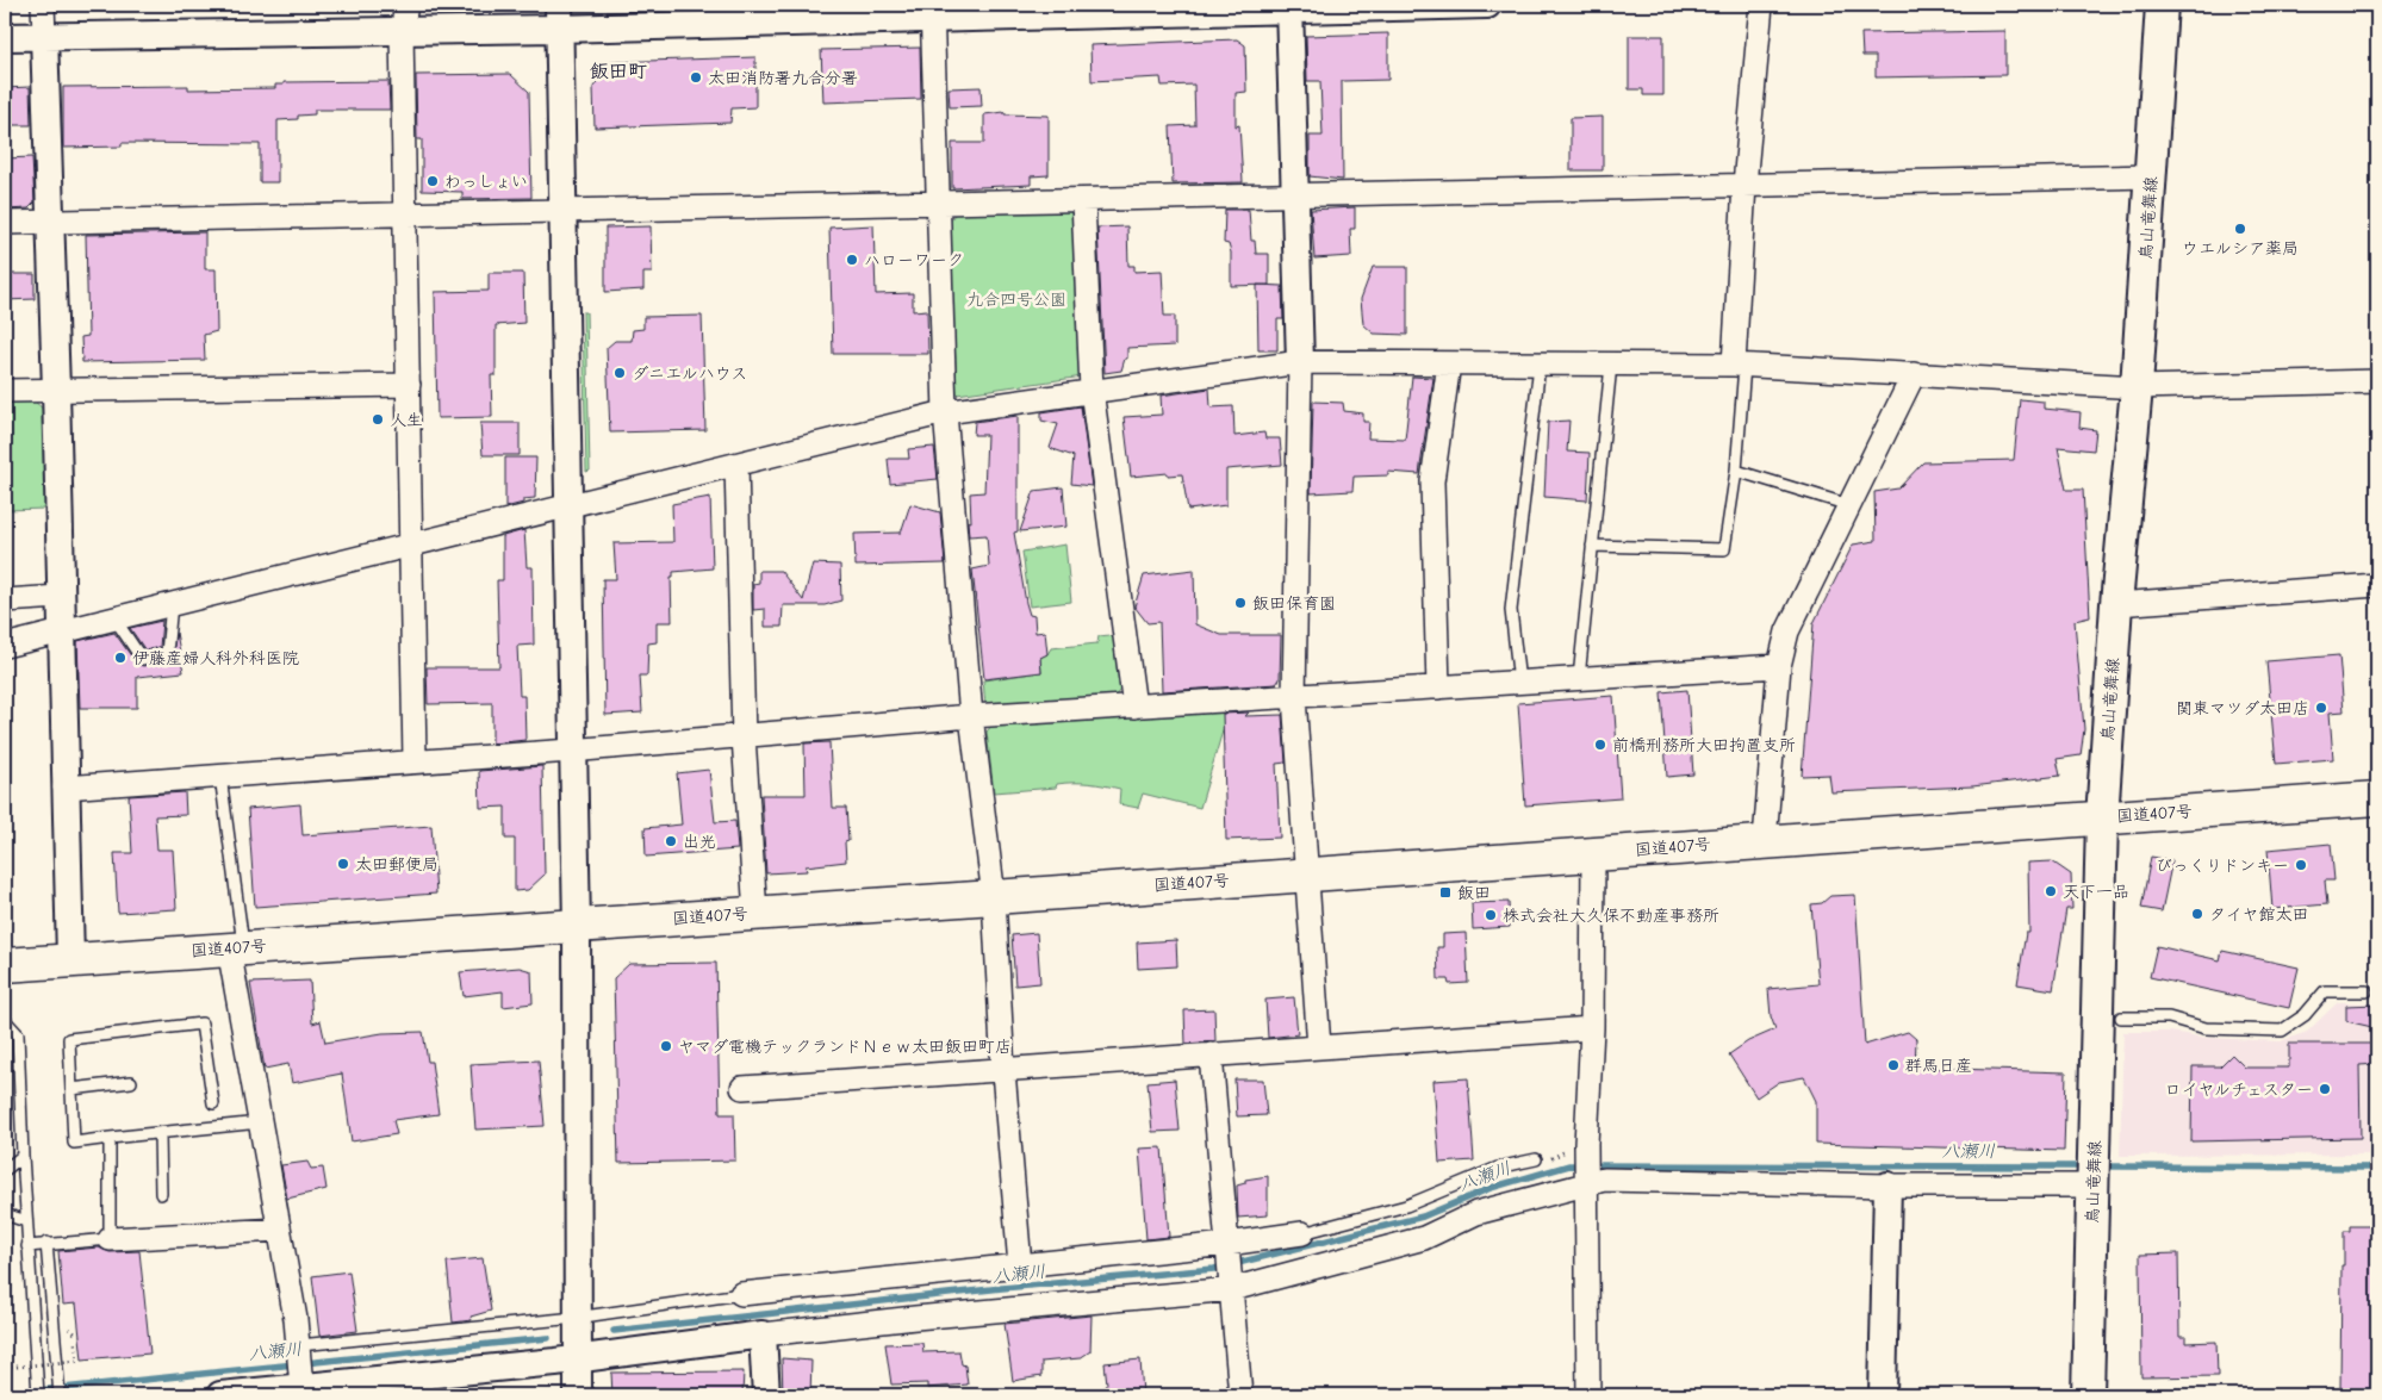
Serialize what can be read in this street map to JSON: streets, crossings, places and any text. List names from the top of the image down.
{
  "streets": {
    "highway": ["国道407号"],
    "main road": ["鳥山竜舞線"]
  },
  "crossings": [
    ["鳥山竜舞線", "国道407号"]
  ],
  "districts": ["飯田町"],
  "water": ["八瀬川"],
  "parks": ["九合四号公園"],
  "places": {
    "other": [
      "太田消防署九合分署",
      "わっしょい",
      "ウエルシア薬局",
      "ハローワーク",
      "ダニエルハウス",
      "人生",
      "飯田保育園",
      "伊藤産婦人科外科医院",
      "関東マツダ太田店",
      "前橋刑務所大田拘置支所",
      "出光",
      "太田郵便局",
      "びっくりドンキー",
      "天下一品",
      "タイヤ館太田",
      "株式会社大久保不動産事務所",
      "ヤマダ電機テックランドＮｅｗ太田飯田町店",
      "群馬日産",
      "ロイヤルチェスター"
    ],
    "transit": ["飯田"]
  }
}
